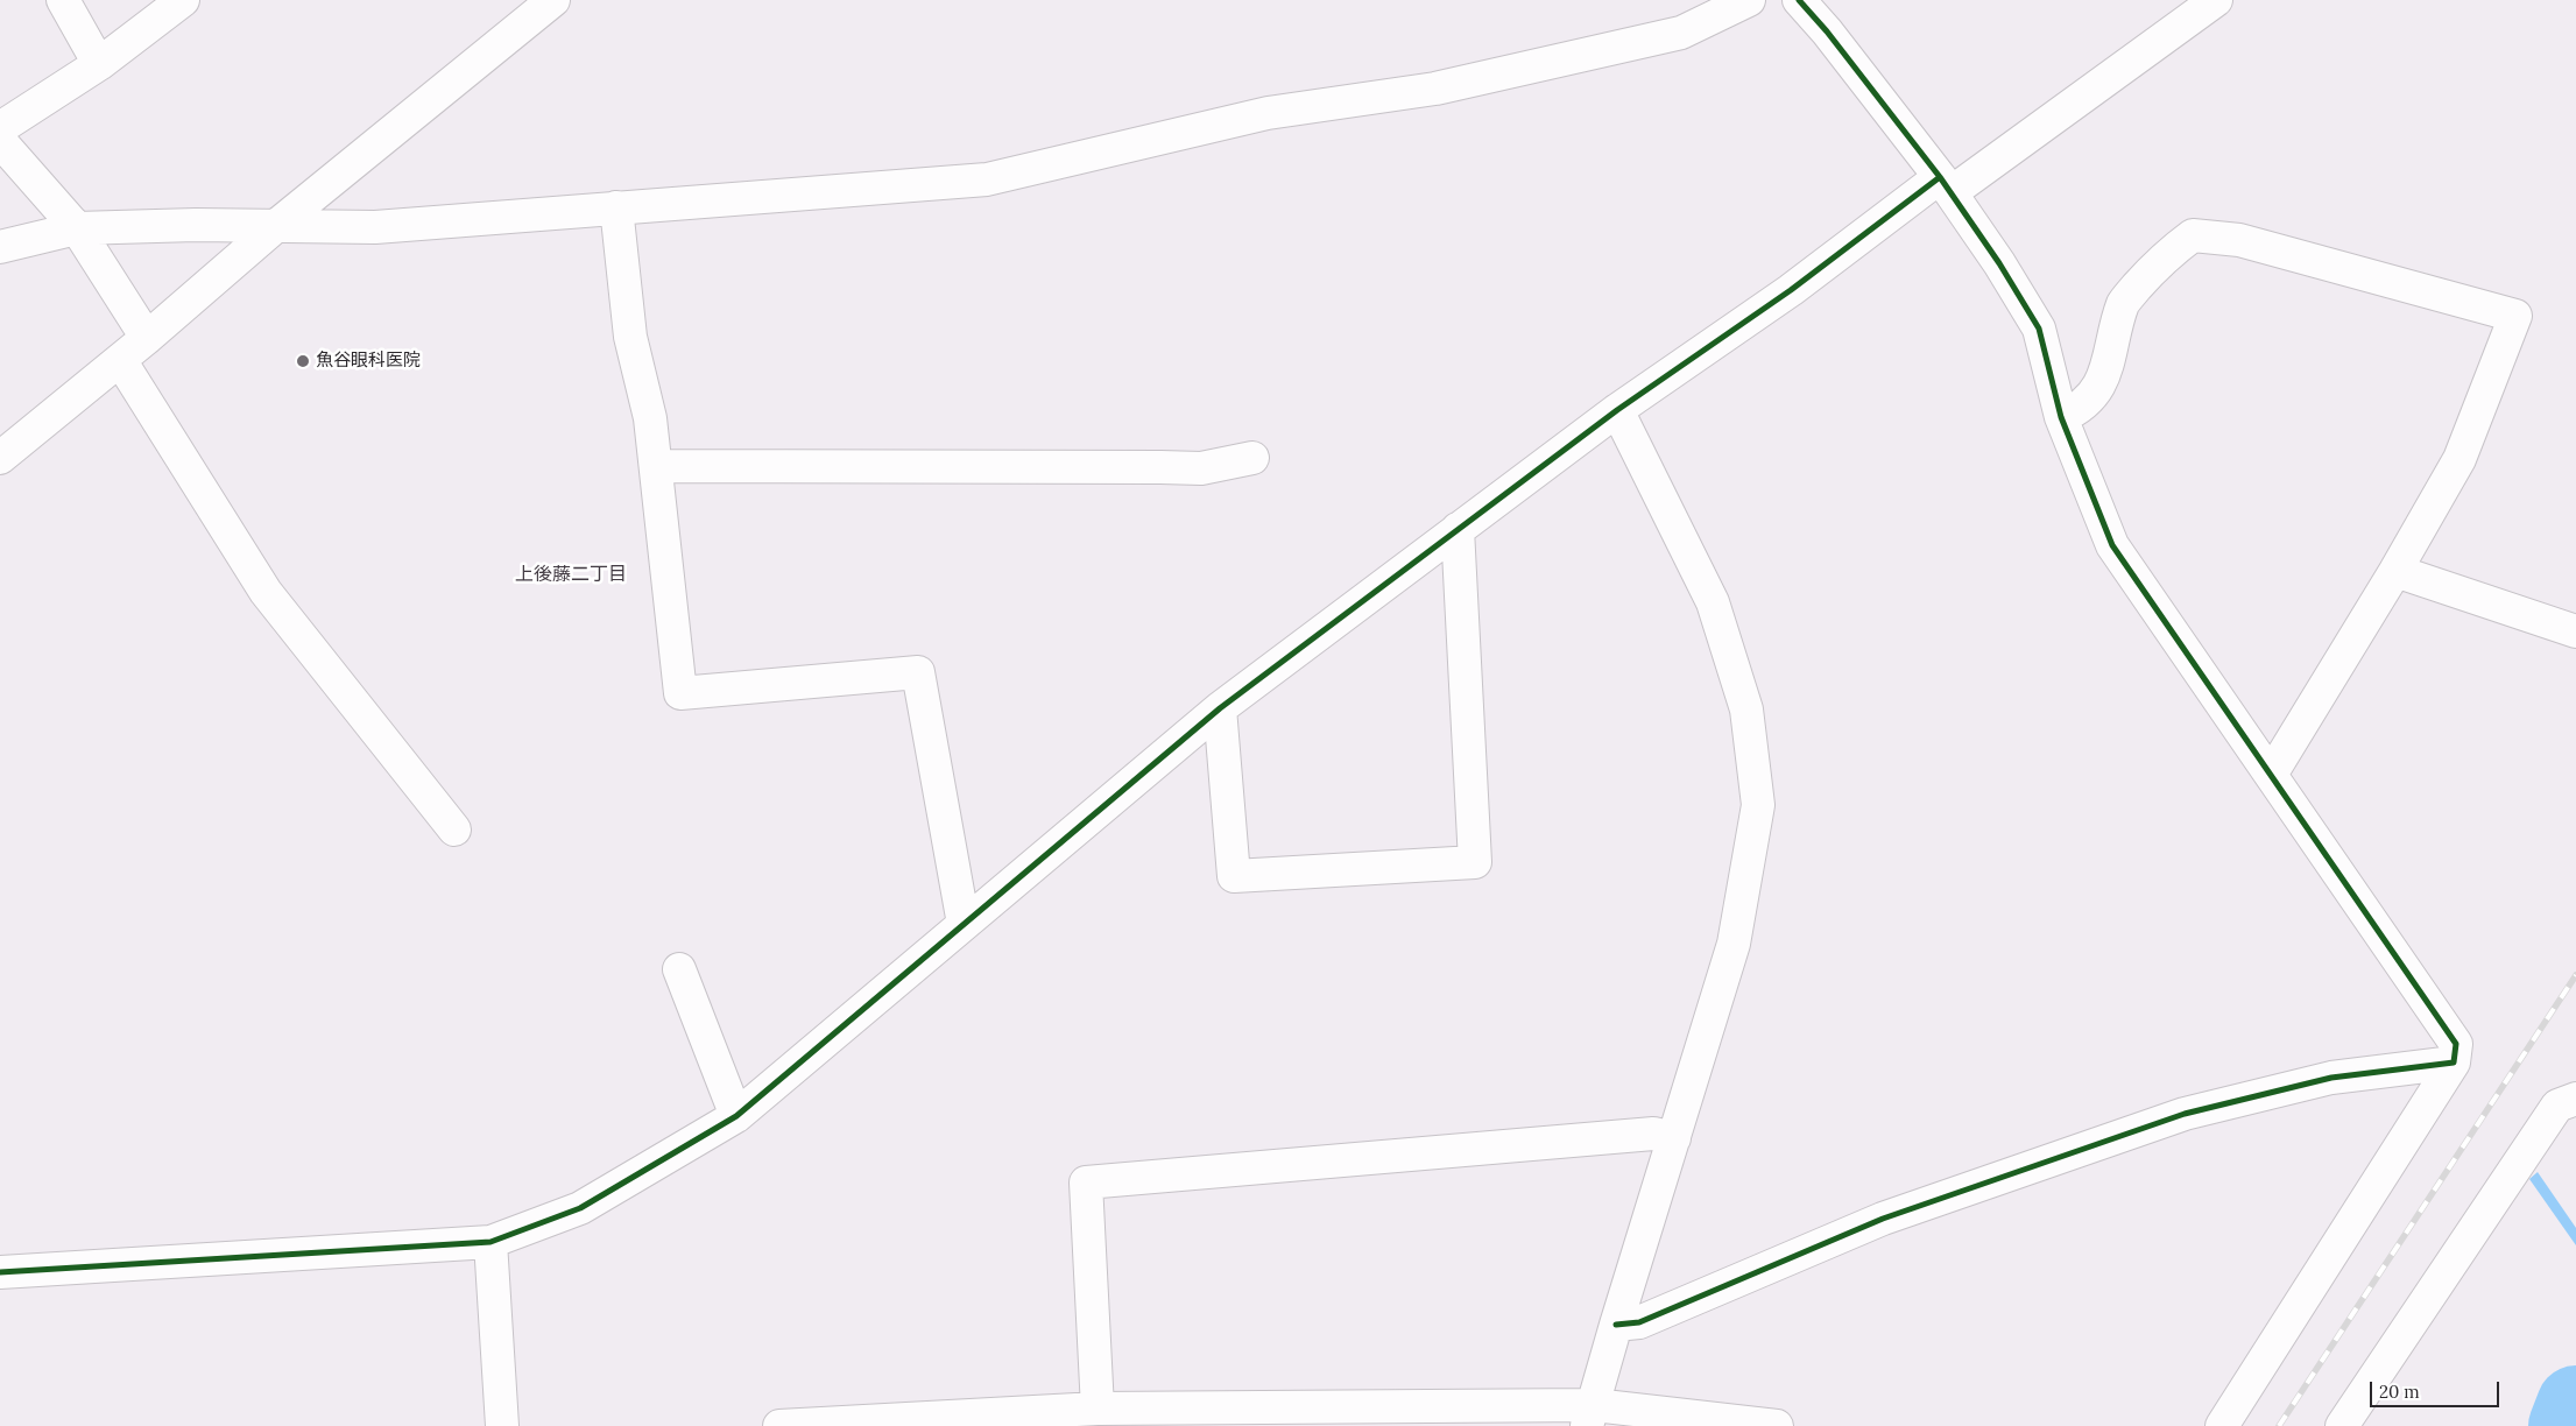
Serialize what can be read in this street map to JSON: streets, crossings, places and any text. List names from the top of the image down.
{
  "districts": ["上後藤二丁目"],
  "places": ["魚谷眼科医院"],
  "scale_bar": "20 m"
}
